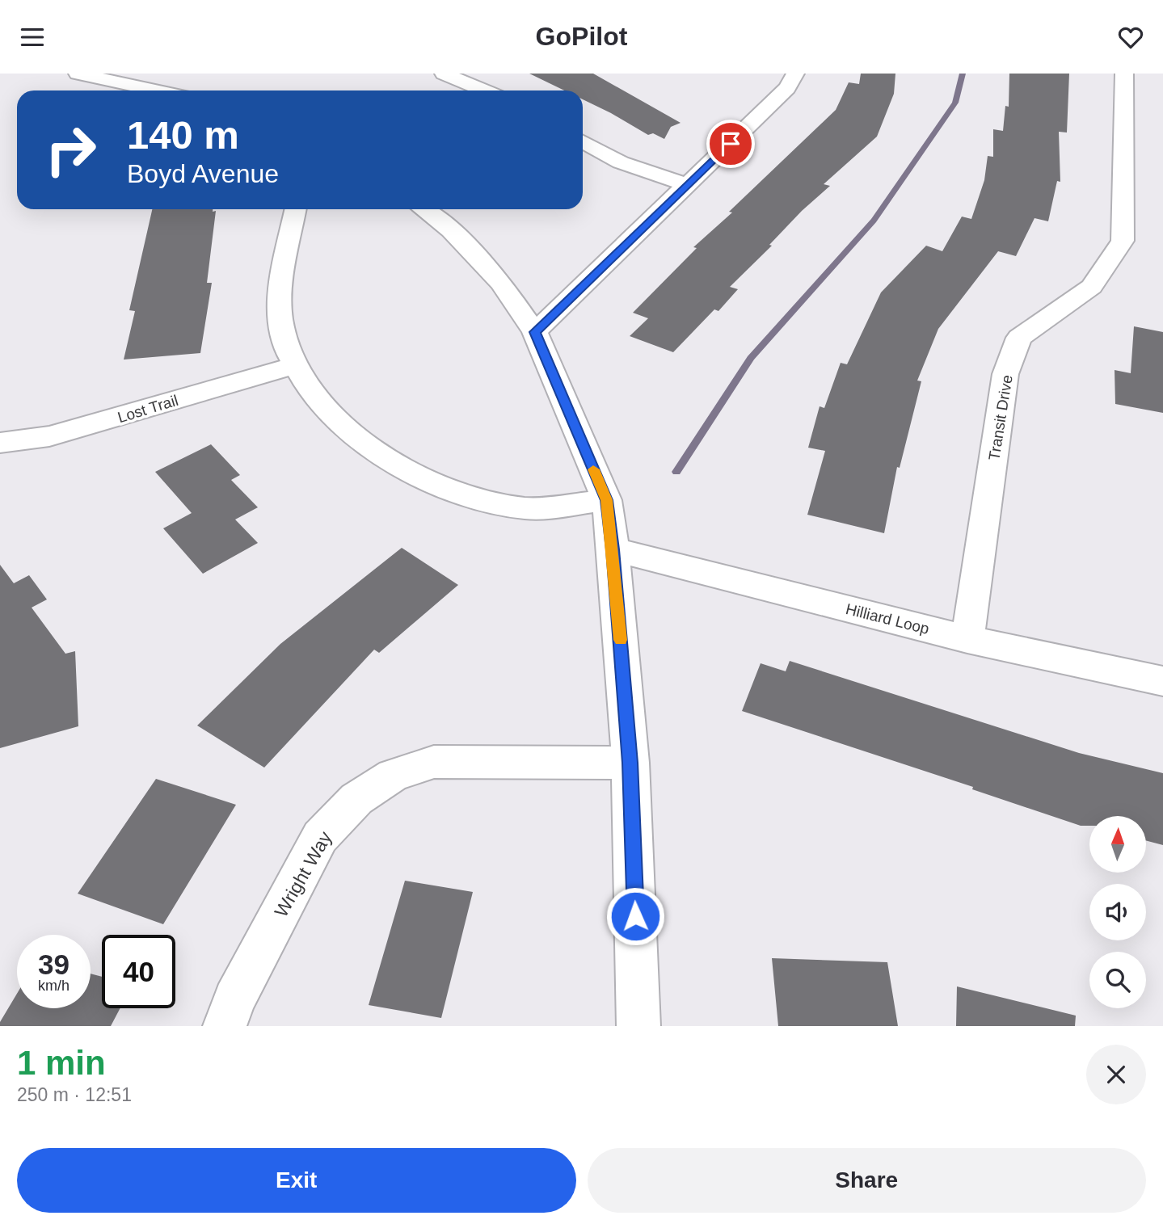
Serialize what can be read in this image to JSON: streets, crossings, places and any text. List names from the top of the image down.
{
  "streets": {
    "street": [
      "Lost Trail",
      "Transit Drive",
      "Hilliard Loop",
      "Wright Way"
    ]
  },
  "crossings": [
    ["Transit Drive", "Hilliard Loop"]
  ],
  "north": "top",
  "page": {
    "header": "GoPilot",
    "turn": ["140 m", "Boyd Avenue"],
    "speed": "39 km/h",
    "limit": "40",
    "heading": ["1 min", "250 m · 12:51"],
    "buttons": ["Exit", "Share"]
  }
}
